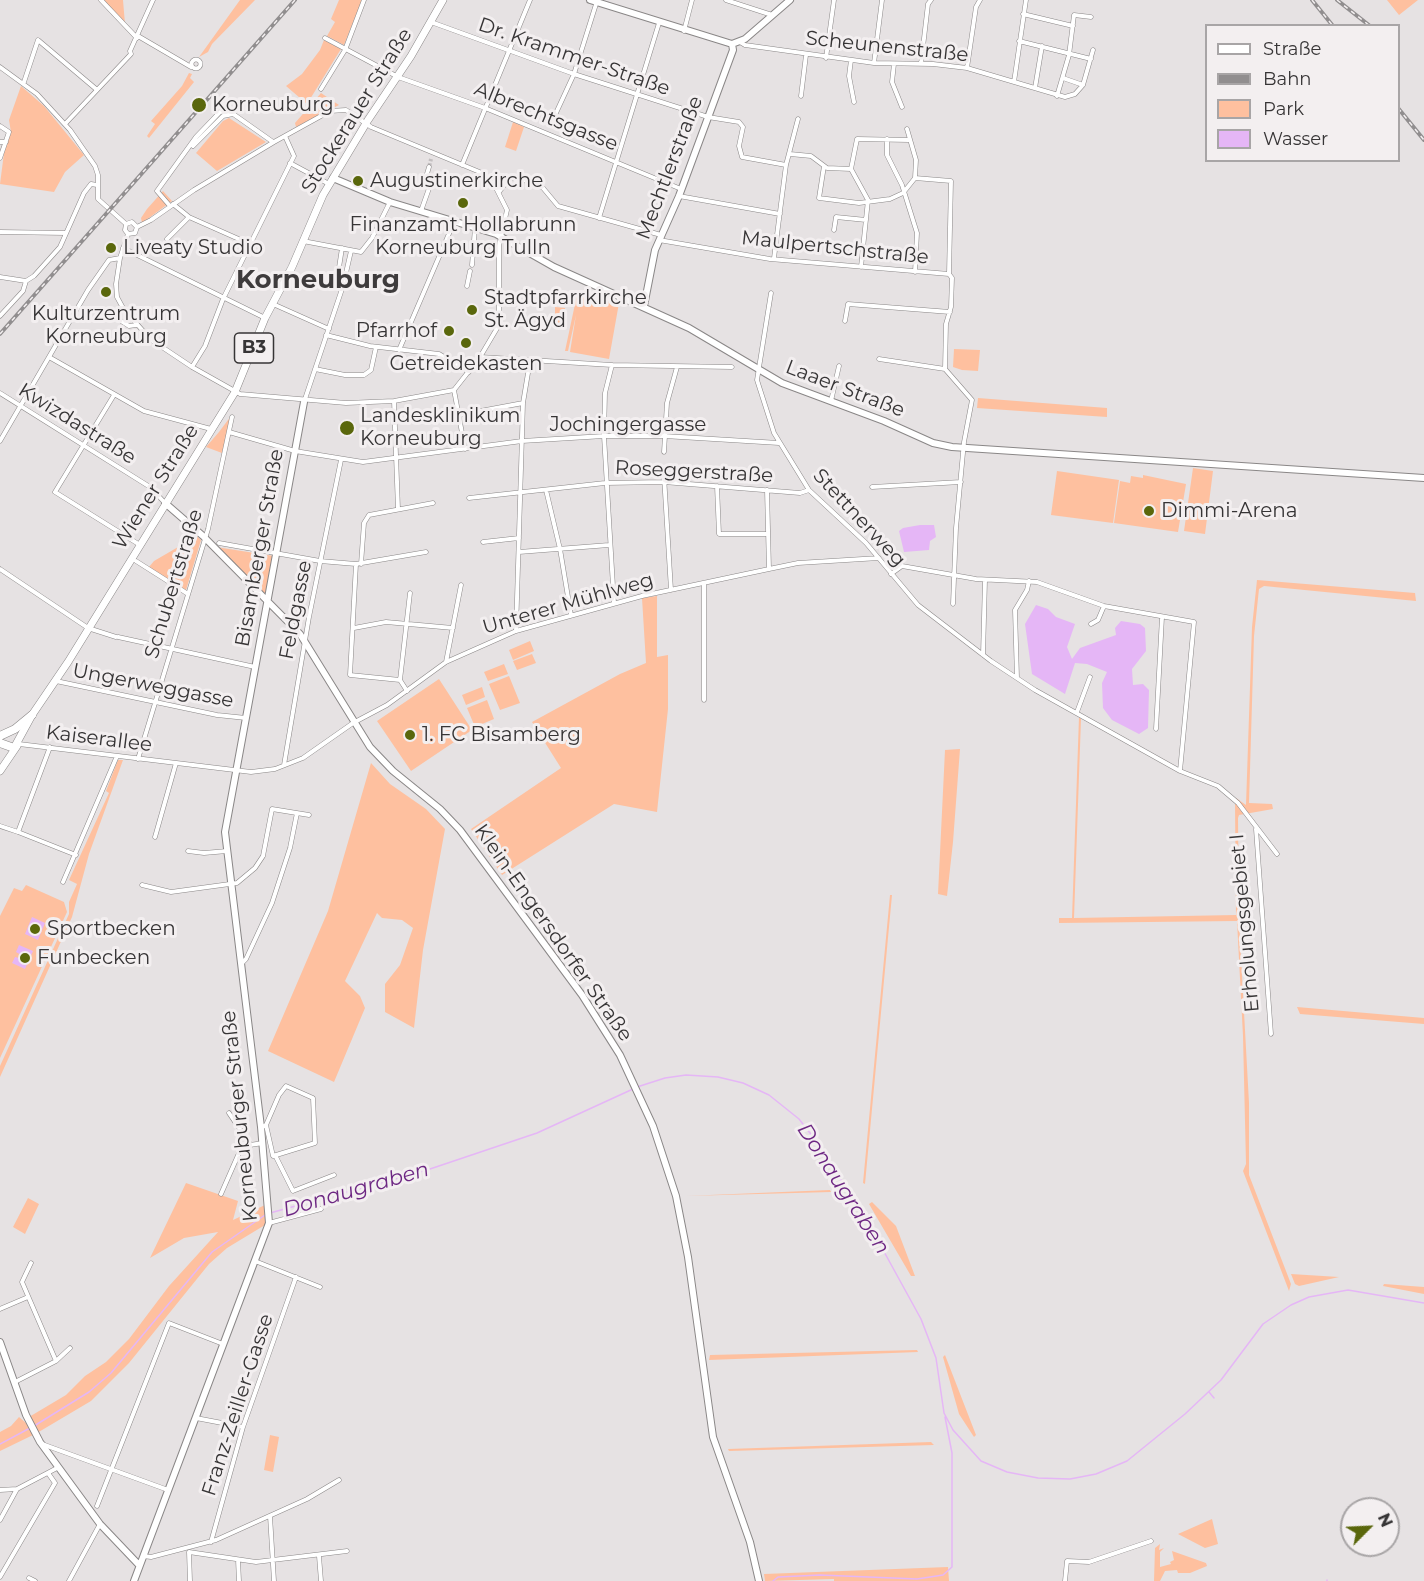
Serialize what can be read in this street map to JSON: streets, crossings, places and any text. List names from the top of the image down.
{
  "streets": {
    "main road": ["Stockerauer Straße", "B3", "Wiener Straße"],
    "street": [
      "Scheunenstraße",
      "Dr. Krammer-Straße",
      "Albrechtsgasse",
      "Mechtlerstraße",
      "Maulpertschstraße",
      "Laaer Straße",
      "Kwizdastraße",
      "Jochingergasse",
      "Roseggerstraße",
      "Stettnerweg",
      "Bisamberger Straße",
      "Schubertstraße",
      "Unterer Mühlweg",
      "Feldgasse",
      "Ungerweggasse",
      "Kaiserallee",
      "Erholungsgebiet I",
      "Klein-Engersdorfer Straße",
      "Korneuburger Straße",
      "Franz-Zeiller-Gasse"
    ]
  },
  "crossings": [
    ["Dr. Krammer-Straße", "Stockerauer Straße"],
    ["Dr. Krammer-Straße", "Mechtlerstraße"],
    ["Stockerauer Straße", "Albrechtsgasse"],
    ["Stockerauer Straße", "B3"],
    ["Stockerauer Straße", "Laaer Straße"],
    ["Albrechtsgasse", "Mechtlerstraße"],
    ["Mechtlerstraße", "Maulpertschstraße"],
    ["Mechtlerstraße", "Laaer Straße"],
    ["B3", "Wiener Straße"],
    ["Laaer Straße", "Stettnerweg"],
    ["Kwizdastraße", "Wiener Straße"],
    ["Kwizdastraße", "Klein-Engersdorfer Straße"],
    ["Jochingergasse", "Stettnerweg"],
    ["Jochingergasse", "Bisamberger Straße"],
    ["Jochingergasse", "Schubertstraße"],
    ["Jochingergasse", "Feldgasse"],
    ["Roseggerstraße", "Stettnerweg"],
    ["Wiener Straße", "Ungerweggasse"],
    ["Wiener Straße", "Kaiserallee"],
    ["Wiener Straße", "Klein-Engersdorfer Straße"],
    ["Stettnerweg", "Unterer Mühlweg"],
    ["Stettnerweg", "Erholungsgebiet I"],
    ["Bisamberger Straße", "Ungerweggasse"],
    ["Bisamberger Straße", "Kaiserallee"],
    ["Bisamberger Straße", "Klein-Engersdorfer Straße"],
    ["Bisamberger Straße", "Korneuburger Straße"],
    ["Schubertstraße", "Ungerweggasse"],
    ["Schubertstraße", "Kaiserallee"],
    ["Schubertstraße", "Klein-Engersdorfer Straße"],
    ["Unterer Mühlweg", "Kaiserallee"],
    ["Unterer Mühlweg", "Klein-Engersdorfer Straße"],
    ["Feldgasse", "Kaiserallee"],
    ["Feldgasse", "Klein-Engersdorfer Straße"],
    ["Kaiserallee", "Klein-Engersdorfer Straße"],
    ["Kaiserallee", "Korneuburger Straße"]
  ],
  "districts": ["Korneuburg"],
  "water": ["Donaugraben"],
  "places": [
    "Korneuburg",
    "Augustinerkirche",
    "Finanzamt Hollabrunn Korneuburg Tulln",
    "Liveaty Studio",
    "Kulturzentrum Korneuburg",
    "Stadtpfarrkirche St. Ägyd",
    "Pfarrhof",
    "Getreidekasten",
    "Landesklinikum Korneuburg",
    "Dimmi-Arena",
    "1. FC Bisamberg",
    "Sportbecken",
    "Funbecken"
  ],
  "legend": [
    "Straße",
    "Bahn",
    "Park",
    "Wasser"
  ],
  "north": "top right"
}
